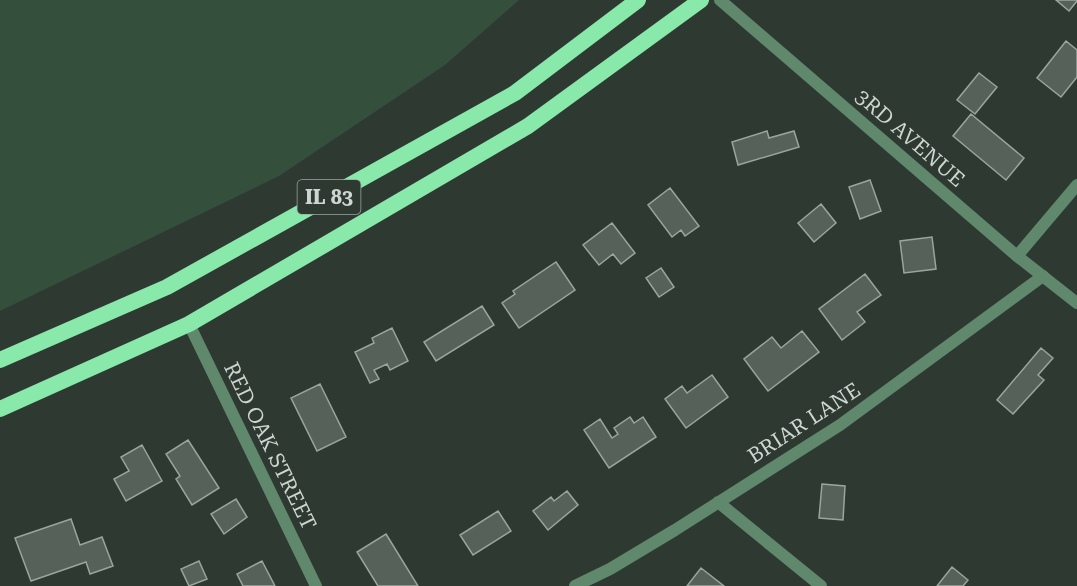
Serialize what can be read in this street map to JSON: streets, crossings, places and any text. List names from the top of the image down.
{
  "streets": {
    "highway": ["IL 83"],
    "street": ["3RD AVENUE", "BRIAR LANE", "RED OAK STREET"]
  },
  "crossings": [
    ["3RD AVENUE", "BRIAR LANE"],
    ["IL 83", "RED OAK STREET"]
  ]
}
